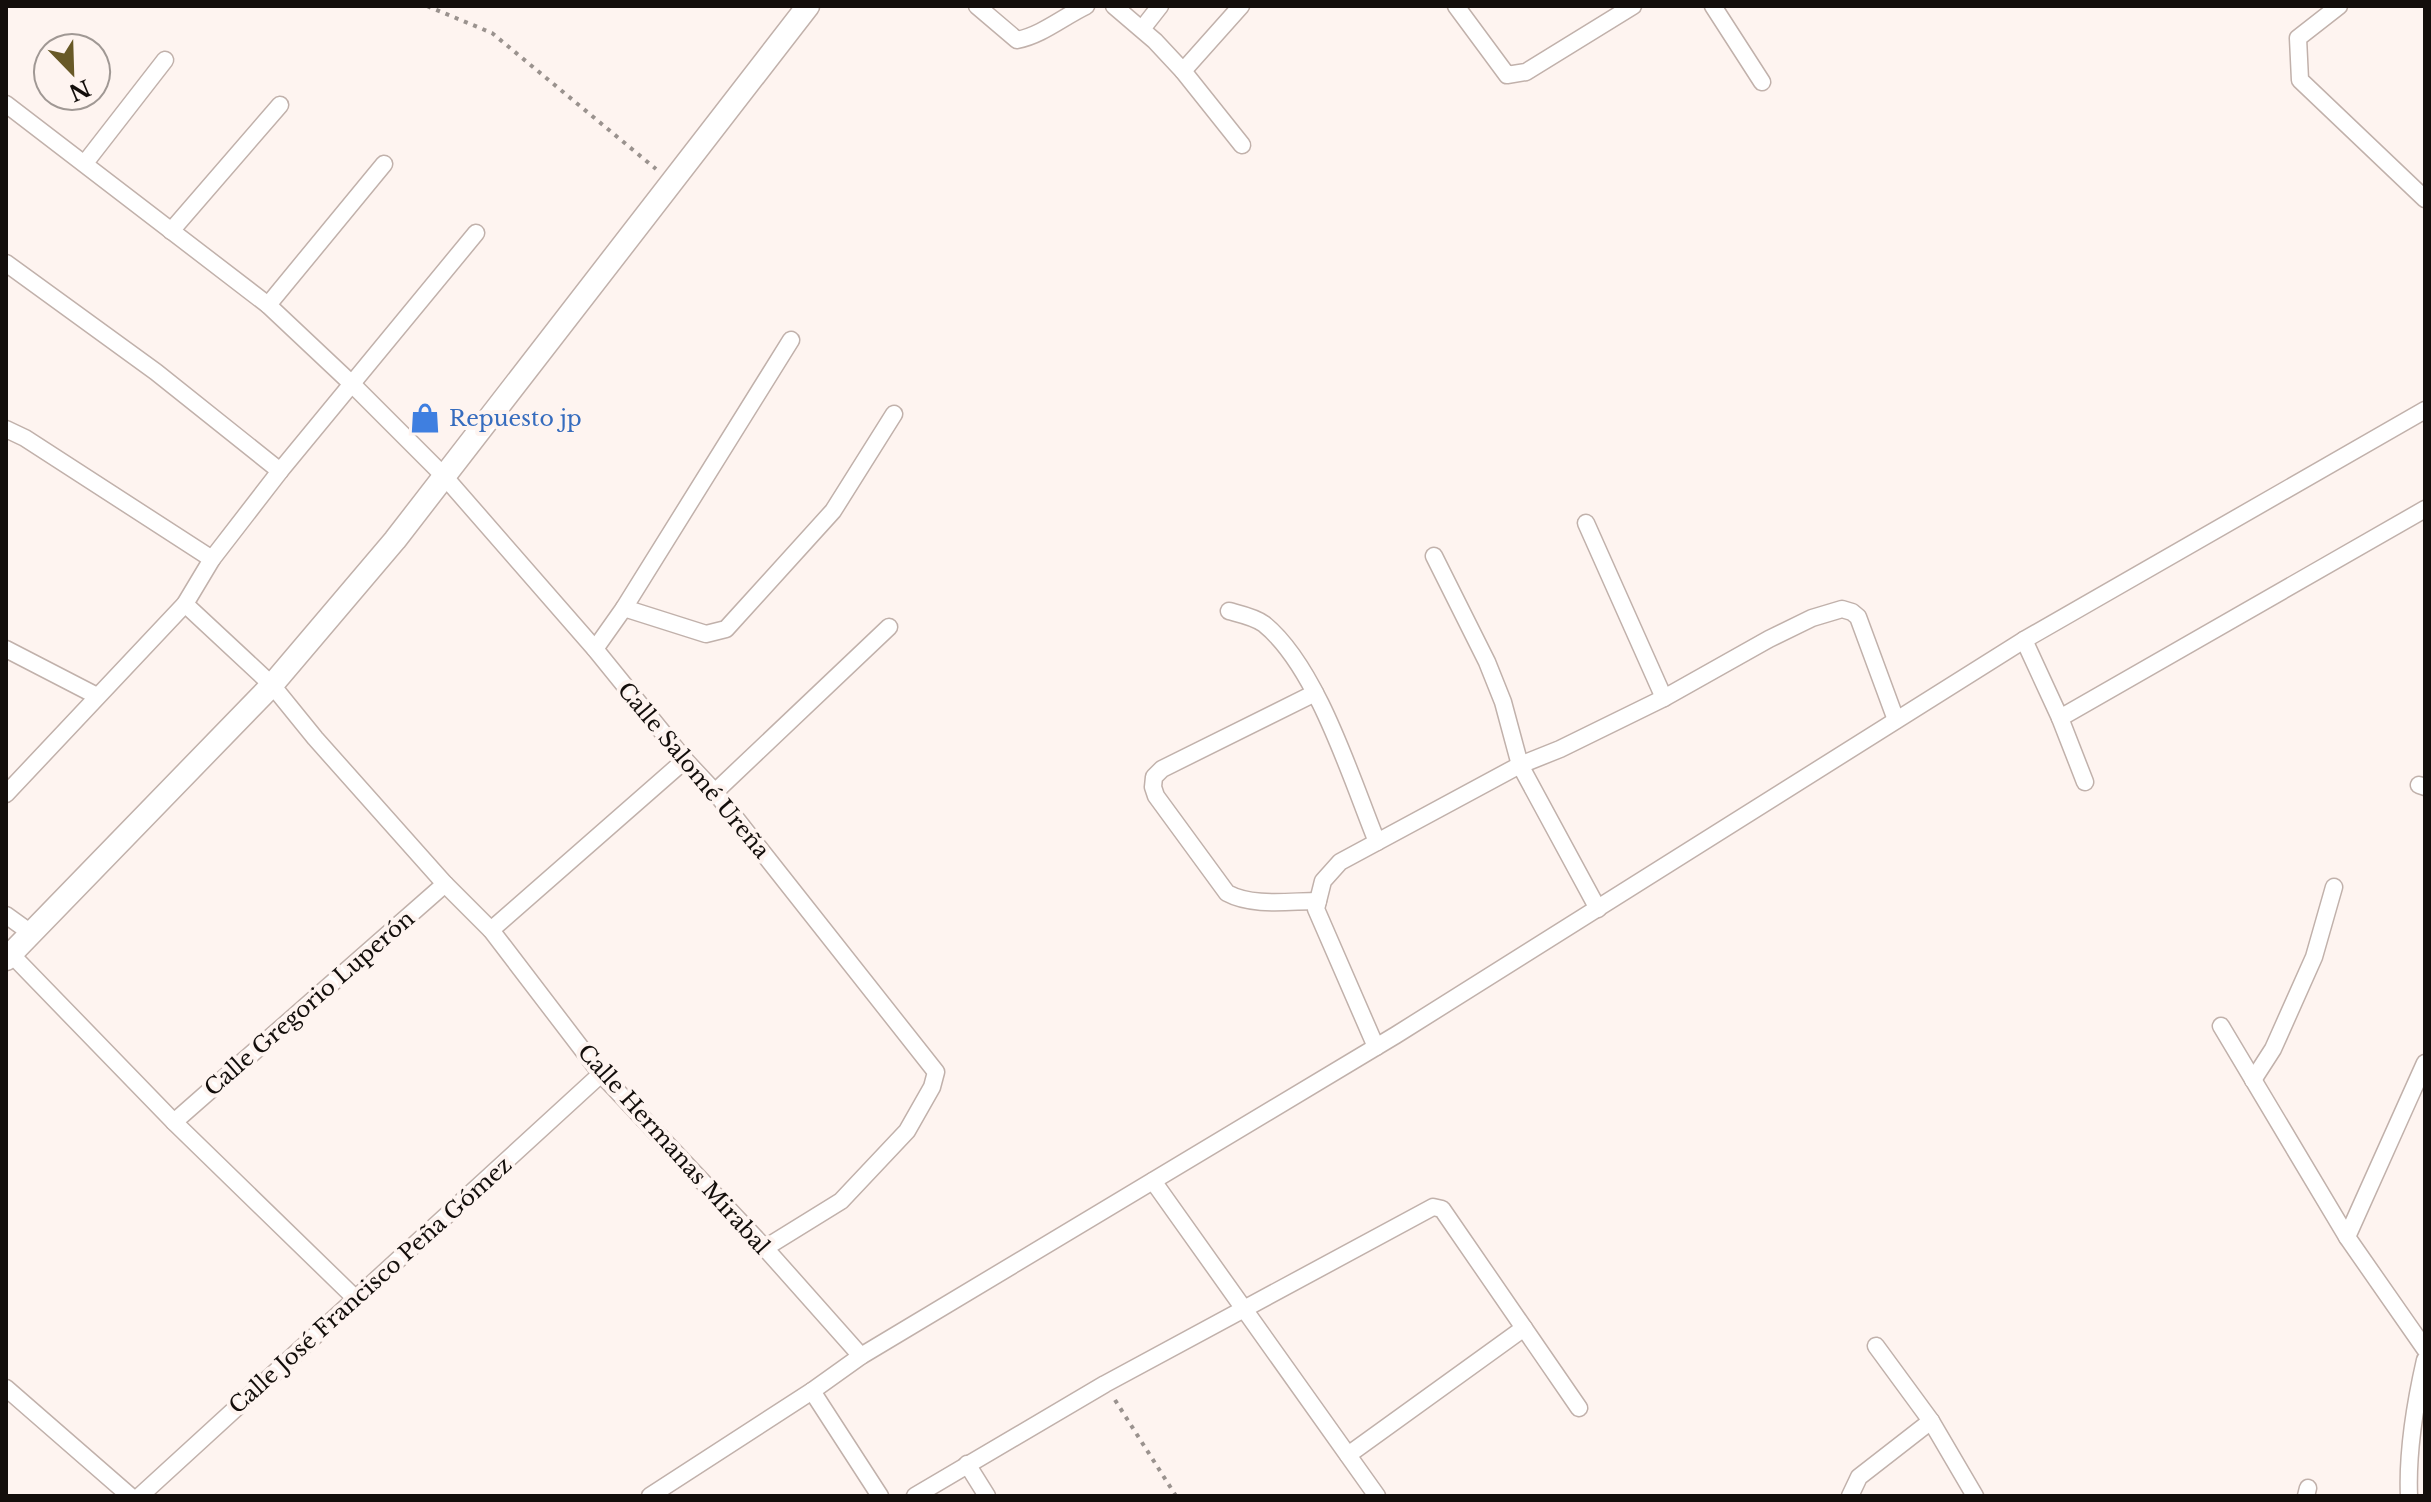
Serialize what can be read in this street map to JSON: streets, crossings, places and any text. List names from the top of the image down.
{
  "streets": {
    "street": [
      "Calle Salomé Ureña",
      "Calle Gregorio Luperón",
      "Calle Hermanas Mirabal",
      "Calle José Francisco Peña Gómez"
    ]
  },
  "crossings": [
    ["Calle Salomé Ureña", "Calle Hermanas Mirabal"],
    ["Calle Gregorio Luperón", "Calle Hermanas Mirabal"],
    ["Calle Hermanas Mirabal", "Calle José Francisco Peña Gómez"]
  ],
  "places": {
    "shop": ["Repuesto jp"]
  },
  "north": "bottom right"
}
